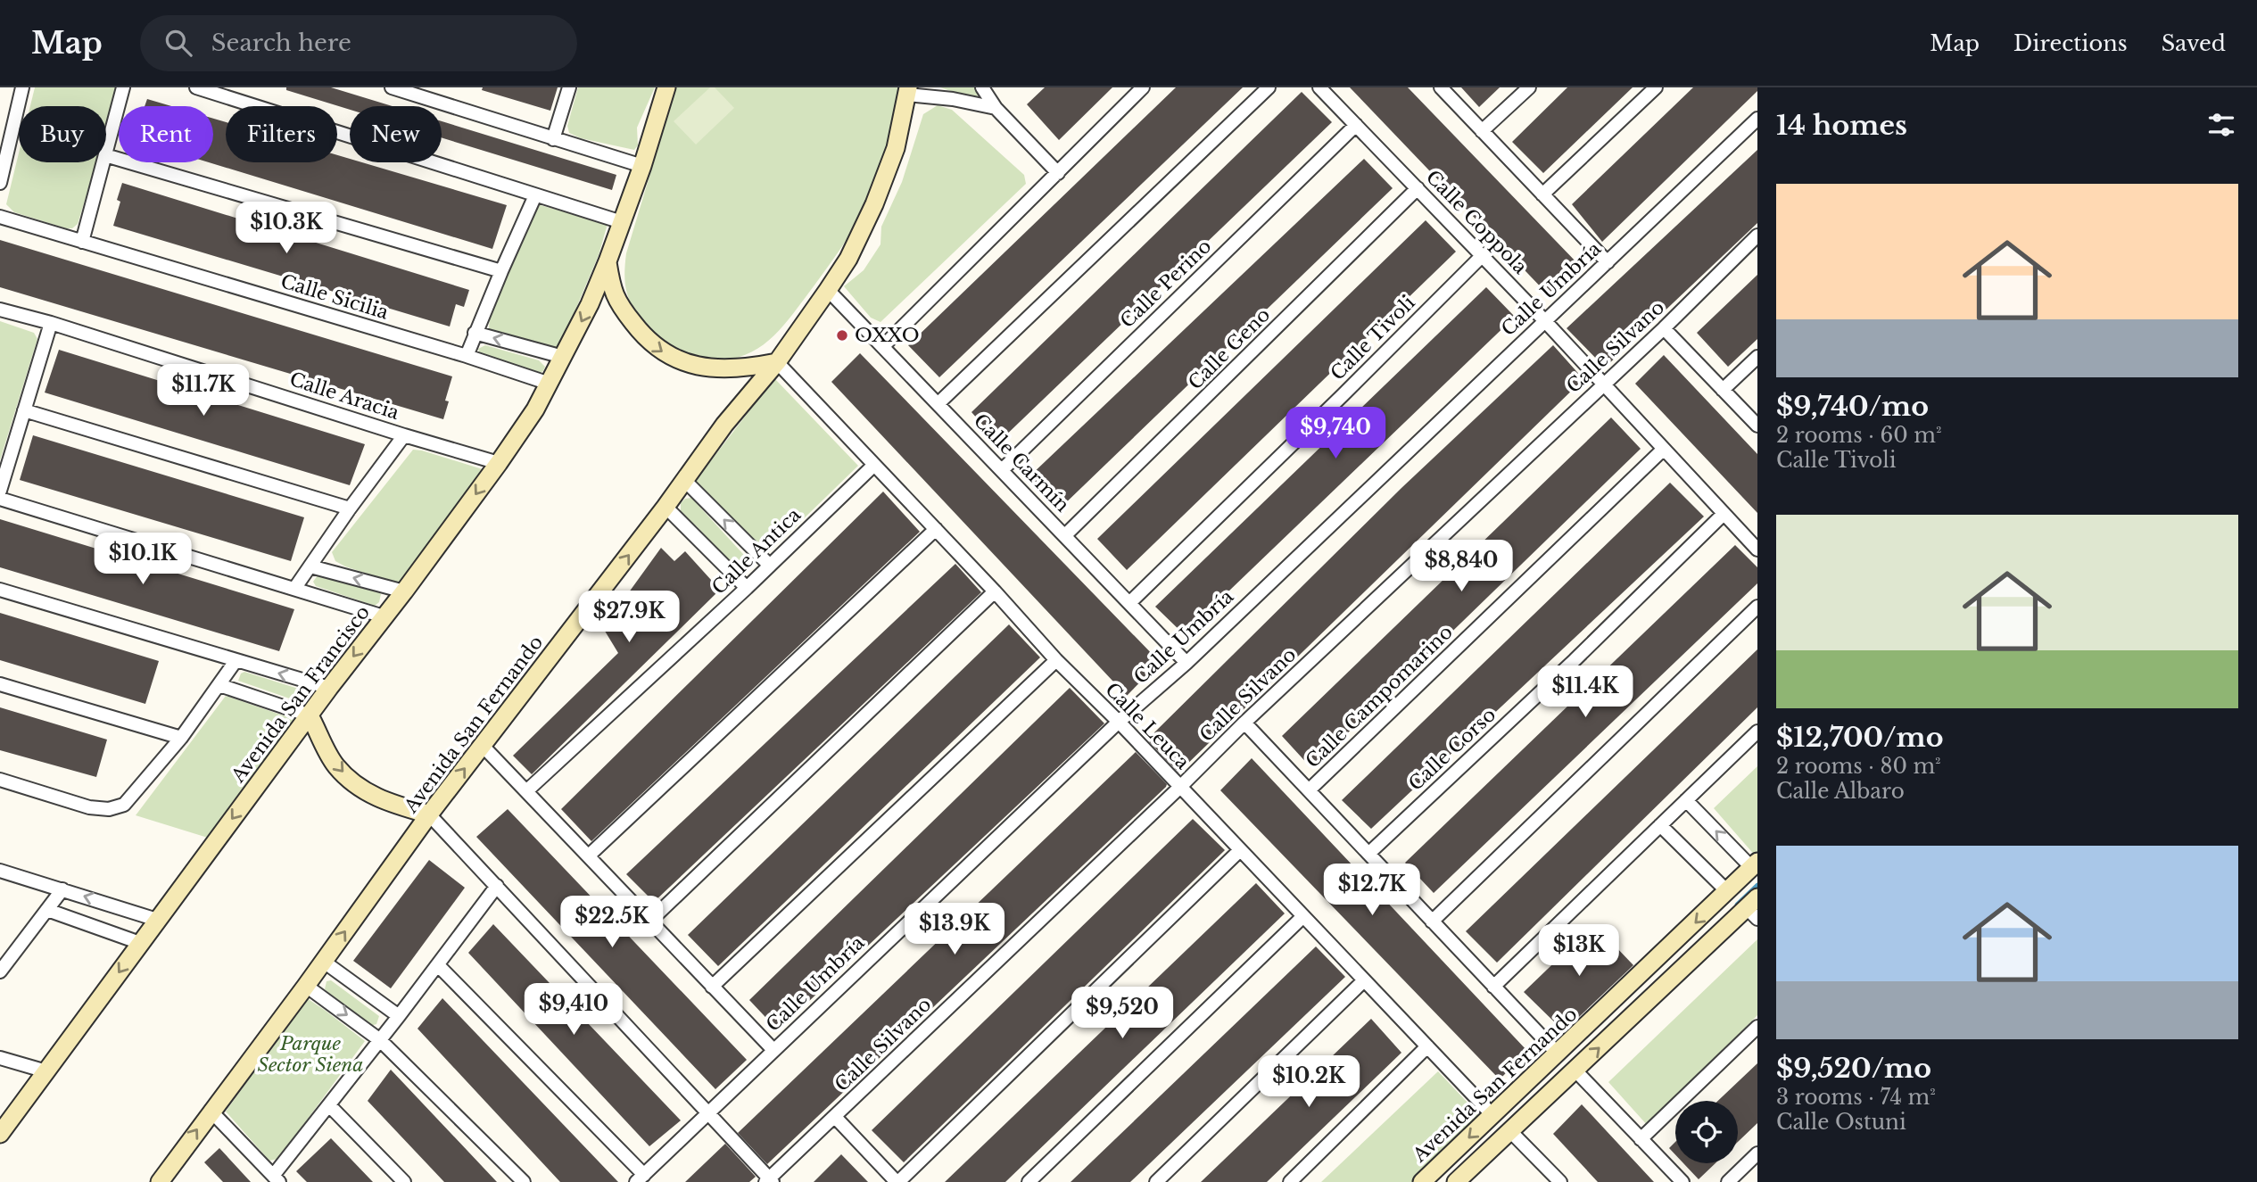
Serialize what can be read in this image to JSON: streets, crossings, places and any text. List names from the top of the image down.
{
  "streets": {
    "street": [
      "Calle Coppola",
      "Calle Perino",
      "Calle Umbría",
      "Calle Sicilia",
      "Calle Tivoli",
      "Calle Silvano",
      "Calle Geno",
      "Calle Aracia",
      "Calle Carmín",
      "Calle Antica",
      "Avenida San Francisco",
      "Calle Campomarino",
      "Avenida San Fernando",
      "Calle Leuca",
      "Calle Corso"
    ]
  },
  "crossings": [
    ["Calle Coppola", "Calle Perino"],
    ["Calle Coppola", "Calle Umbría"],
    ["Calle Coppola", "Calle Tivoli"],
    ["Calle Coppola", "Calle Silvano"],
    ["Calle Coppola", "Calle Geno"],
    ["Calle Coppola", "Calle Campomarino"],
    ["Calle Coppola", "Calle Corso"],
    ["Calle Perino", "Calle Carmín"],
    ["Calle Umbría", "Calle Carmín"],
    ["Calle Umbría", "Calle Leuca"],
    ["Calle Sicilia", "Avenida San Francisco"],
    ["Calle Tivoli", "Calle Carmín"],
    ["Calle Silvano", "Calle Leuca"],
    ["Calle Geno", "Calle Carmín"],
    ["Calle Aracia", "Avenida San Francisco"],
    ["Calle Carmín", "Avenida San Fernando"],
    ["Calle Antica", "Calle Leuca"],
    ["Avenida San Fernando", "Calle Leuca"]
  ],
  "parks": ["Parque Sector Siena"],
  "places": ["OXXO"],
  "page": {
    "header": "Map",
    "search": "Search here",
    "nav": ["Map", "Directions", "Saved"],
    "heading": "14 homes",
    "chip": [
      "Buy",
      "Rent",
      "Filters",
      "New"
    ],
    "list": [
      {
        "name": "$9,740/mo",
        "note": "2 rooms · 60 m² · Calle Tivoli"
      },
      {
        "name": "$12,700/mo",
        "note": "2 rooms · 80 m² · Calle Albaro"
      },
      {
        "name": "$9,520/mo",
        "note": "3 rooms · 74 m² · Calle Ostuni"
      }
    ],
    "price": [
      "$10.3K",
      "$11.7K",
      "$9,740",
      "$10.1K",
      "$8,840",
      "$27.9K",
      "$11.4K",
      "$12.7K",
      "$22.5K",
      "$13.9K",
      "$13K",
      "$9,410",
      "$9,520",
      "$10.2K"
    ]
  }
}
